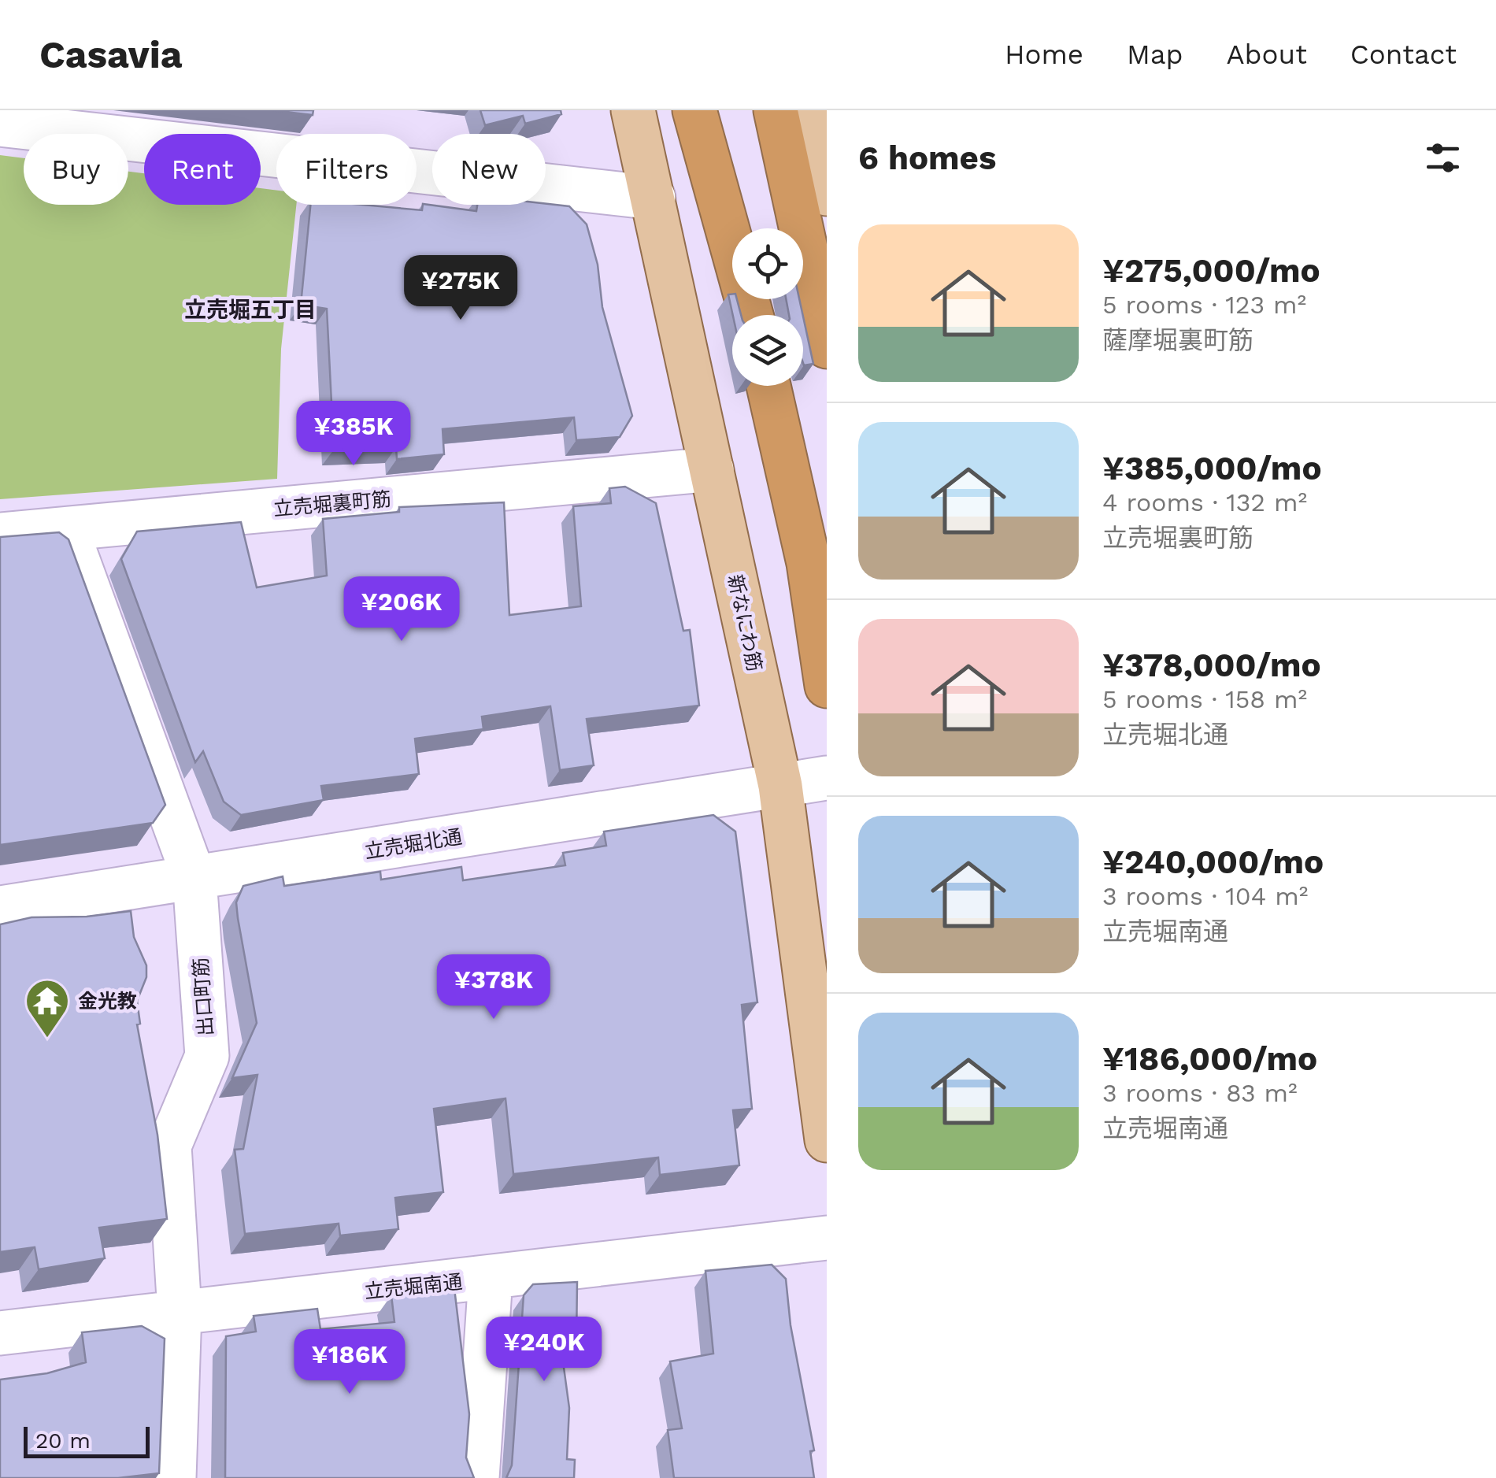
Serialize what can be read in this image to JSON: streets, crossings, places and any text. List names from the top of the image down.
{
  "streets": {
    "main road": ["新なにわ筋"],
    "street": [
      "立売堀裏町筋",
      "立売堀北通",
      "出口町筋",
      "立売堀南通"
    ]
  },
  "crossings": [
    ["立売堀裏町筋", "新なにわ筋"],
    ["立売堀裏町筋", "出口町筋"],
    ["新なにわ筋", "立売堀北通"],
    ["立売堀北通", "出口町筋"],
    ["出口町筋", "立売堀南通"]
  ],
  "districts": ["立売堀五丁目"],
  "places": {
    "temple": ["金光教"]
  },
  "scale_bar": "20 m",
  "page": {
    "header": "Casavia",
    "nav": [
      "Home",
      "Map",
      "About",
      "Contact"
    ],
    "heading": "6 homes",
    "chip": [
      "Buy",
      "Rent",
      "Filters",
      "New"
    ],
    "list": [
      {
        "name": "¥275,000/mo",
        "note": "5 rooms · 123 m² · 薩摩堀裏町筋"
      },
      {
        "name": "¥385,000/mo",
        "note": "4 rooms · 132 m² · 立売堀裏町筋"
      },
      {
        "name": "¥378,000/mo",
        "note": "5 rooms · 158 m² · 立売堀北通"
      },
      {
        "name": "¥240,000/mo",
        "note": "3 rooms · 104 m² · 立売堀南通"
      },
      {
        "name": "¥186,000/mo",
        "note": "3 rooms · 83 m² · 立売堀南通"
      }
    ],
    "price": [
      "¥275K",
      "¥385K",
      "¥206K",
      "¥378K",
      "¥240K",
      "¥186K"
    ],
    "scale": "20 m"
  }
}
